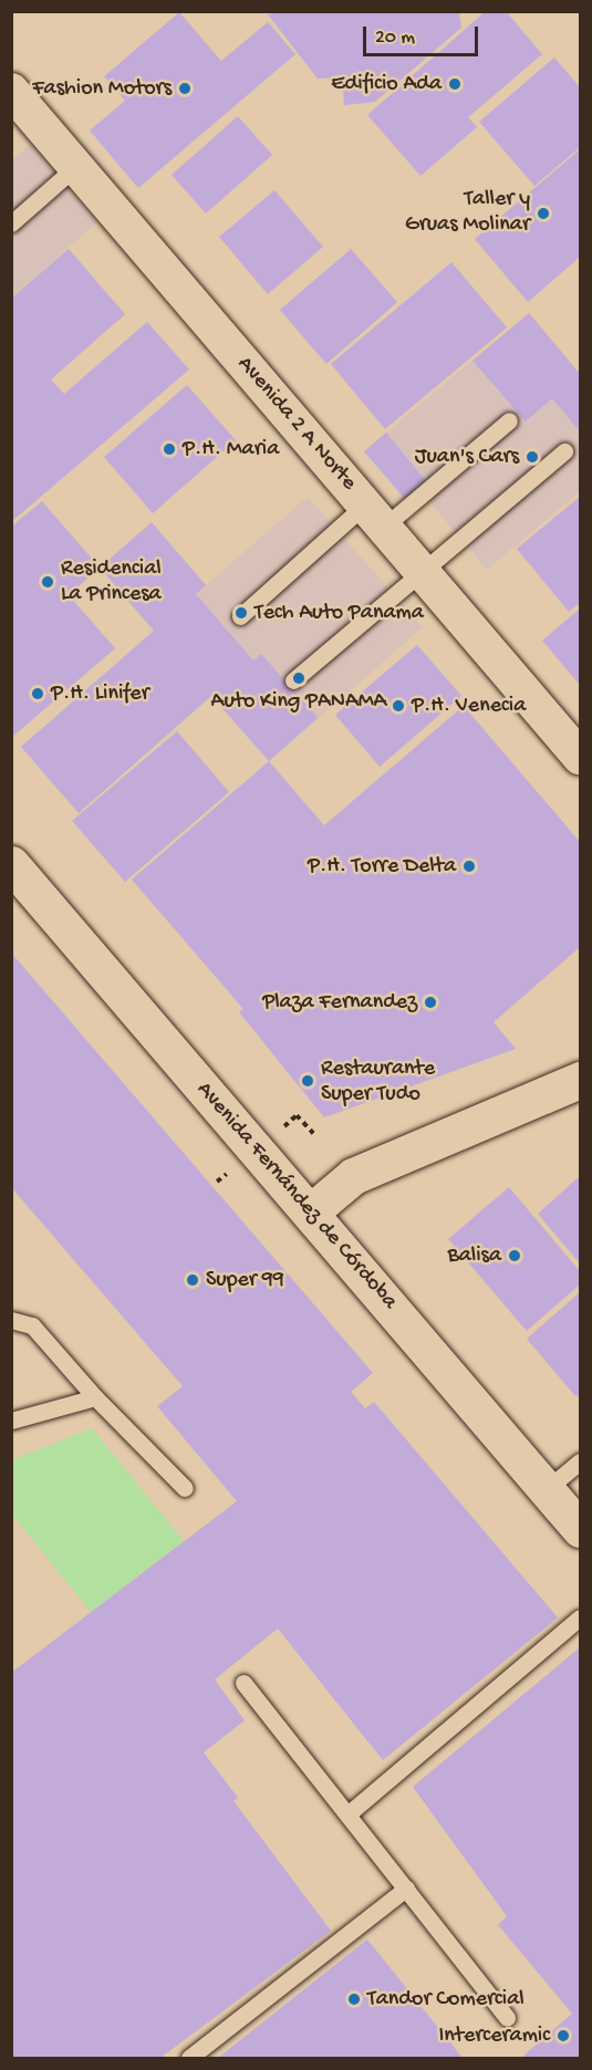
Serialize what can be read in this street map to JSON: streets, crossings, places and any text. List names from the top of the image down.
{
  "streets": {
    "main road": ["Avenida Fernández de Córdoba"],
    "street": ["Avenida 2 A Norte"]
  },
  "places": [
    "Edificio Ada",
    "Fashion Motors",
    "Taller y Gruas Molinar",
    "P.H. Maria",
    "Juan's Cars",
    "Residencial La Princesa",
    "Tech Auto Panama",
    "Auto King PANAMA",
    "P.H. Linifer",
    "P.H. Venecia",
    "P.H. Torre Delta",
    "Plaza Fernandez",
    "Restaurante Super Tudo",
    "Balisa",
    "Super 99",
    "Tandor Comercial",
    "Interceramic"
  ],
  "scale_bar": "20 m"
}
